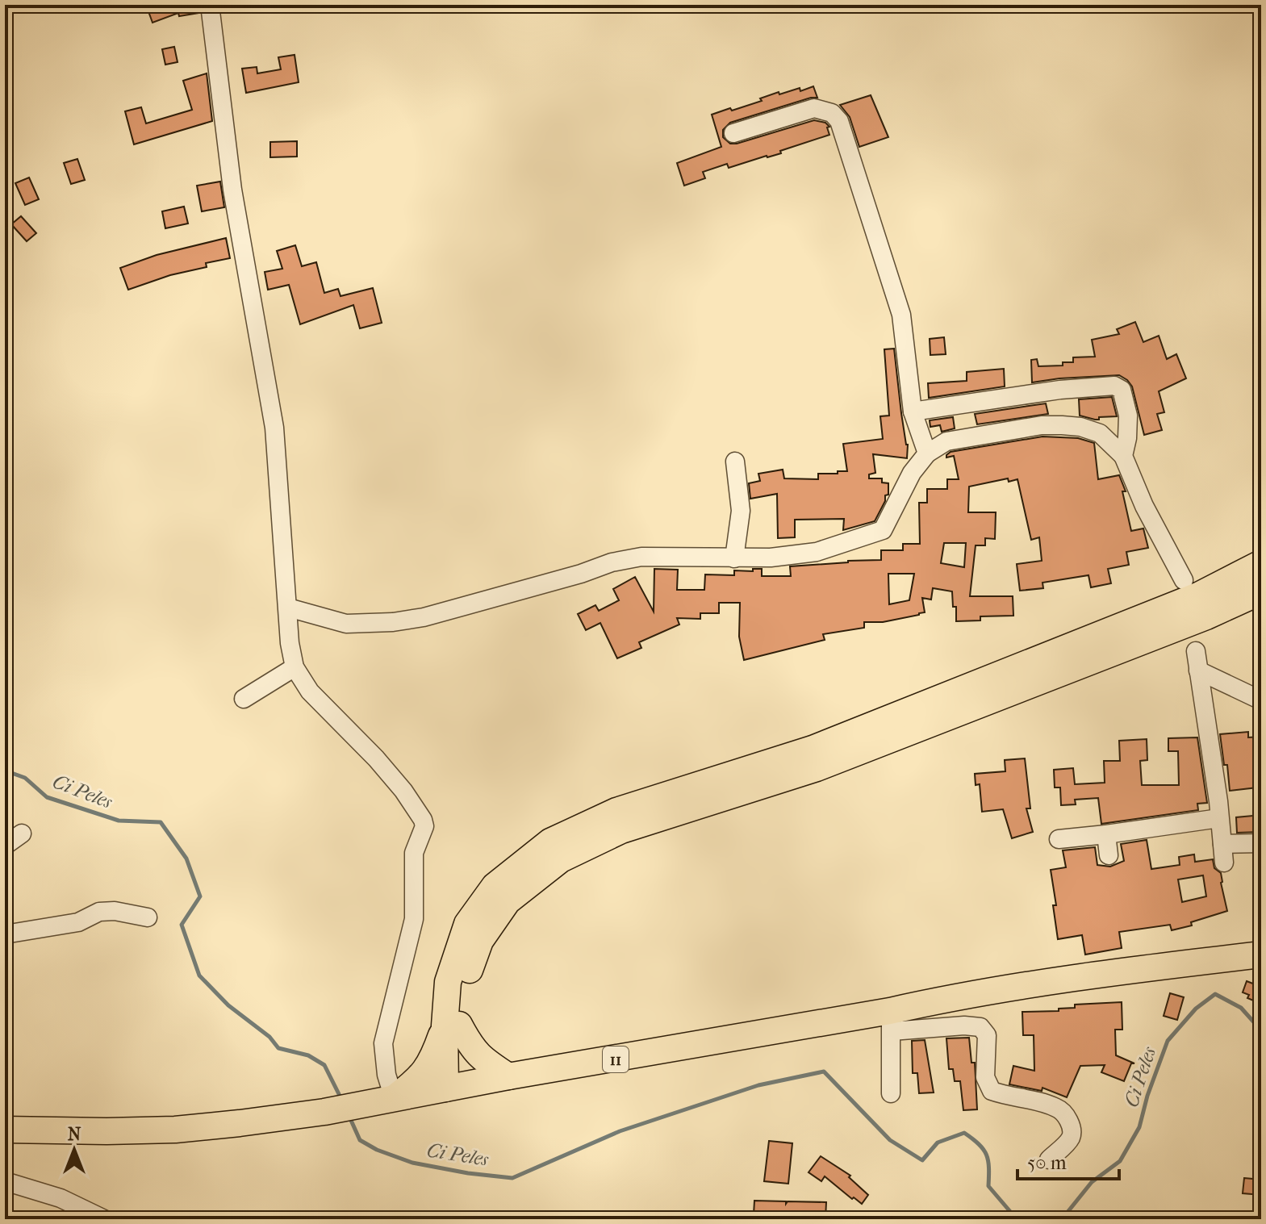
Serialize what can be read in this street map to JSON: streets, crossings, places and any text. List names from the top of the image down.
{
  "streets": {
    "highway": ["11"]
  },
  "water": ["Ci Peles"],
  "scale_bar": "50 m",
  "north": "top"
}
